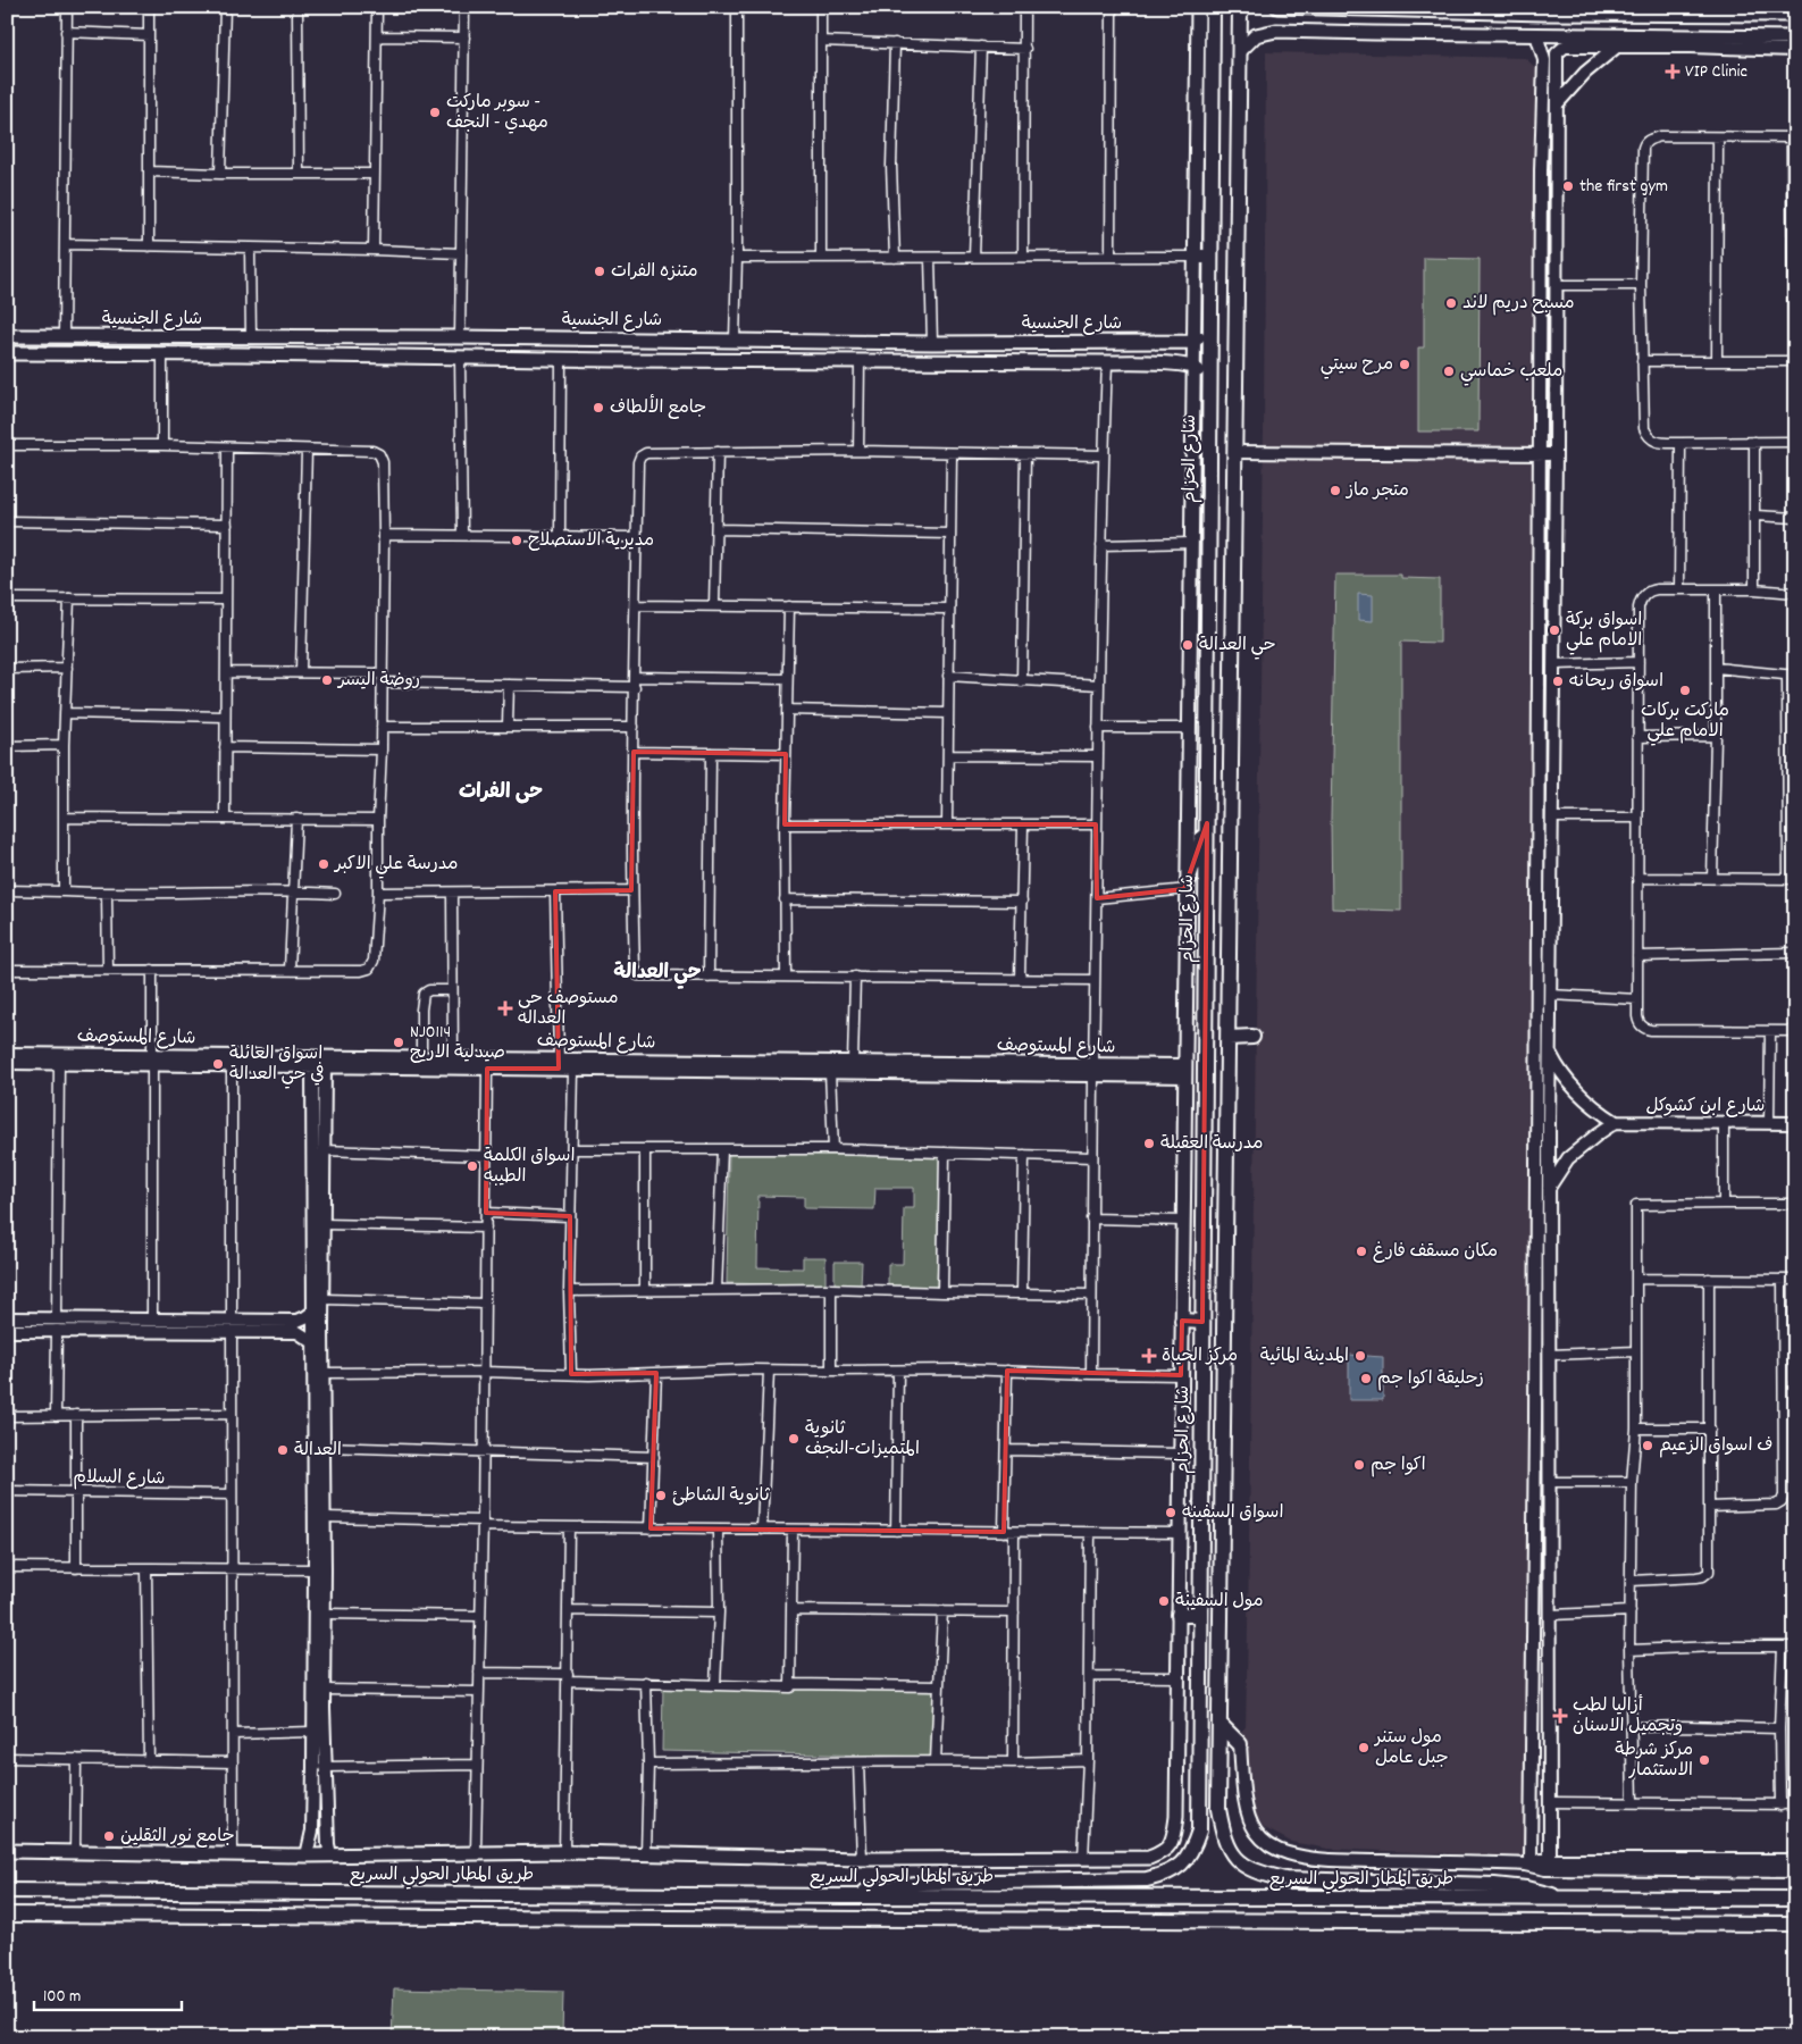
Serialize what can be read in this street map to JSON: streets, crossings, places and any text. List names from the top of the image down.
{
  "streets": {
    "main road": ["شارع الجنسية", "شارع الحزام", "طريق المطار الحولي السريع"],
    "street": ["شارع المستوصف", "شارع ابن كشوكل", "شارع السلام"]
  },
  "crossings": [
    ["شارع الحزام", "طريق المطار الحولي السريع"]
  ],
  "districts": ["حی الفرات", "حي العدالة"],
  "places": {
    "health": [
      "VIP Clinic",
      "مستوصف حي العداله",
      "مركز الحياة",
      "أزاليا لطب وتجميل الاسنان"
    ],
    "other": [
      "سوبر ماركت - مهدي - النجف",
      "the first gym",
      "متنزه الفرات",
      "مسبح دريم لاند",
      "مرح سيتي",
      "ملعب خماسي",
      "جامع الألطاف",
      "متجر ماز",
      "مديرية الاستصلاح",
      "اسواق بركة الامام علي",
      "حي العدالة",
      "روضة اليسر",
      "اسواق ريحانه",
      "ماركت بركات الامام علي",
      "مدرسة علي الاكبر",
      "NJ0114 صيدلية الاريج",
      "اسواق العائلة في حي العدالة",
      "مدرسة العقيلة",
      "اسواق الكلمة الطيبه",
      "مكان مسقف فارغ",
      "المدينة المائية",
      "زحليقة اكوا جم",
      "ثانوية المتميزات-النجف",
      "ف اسواق الزعيم",
      "العدالة",
      "اكوا جم",
      "ثانوية الشاطئ",
      "اسواق السفينه",
      "مول السفينة",
      "مول ستنر جبل عامل",
      "مركز شرطة الاستثمار",
      "جامع نور الثقلين"
    ]
  },
  "scale_bar": "100 m"
}
